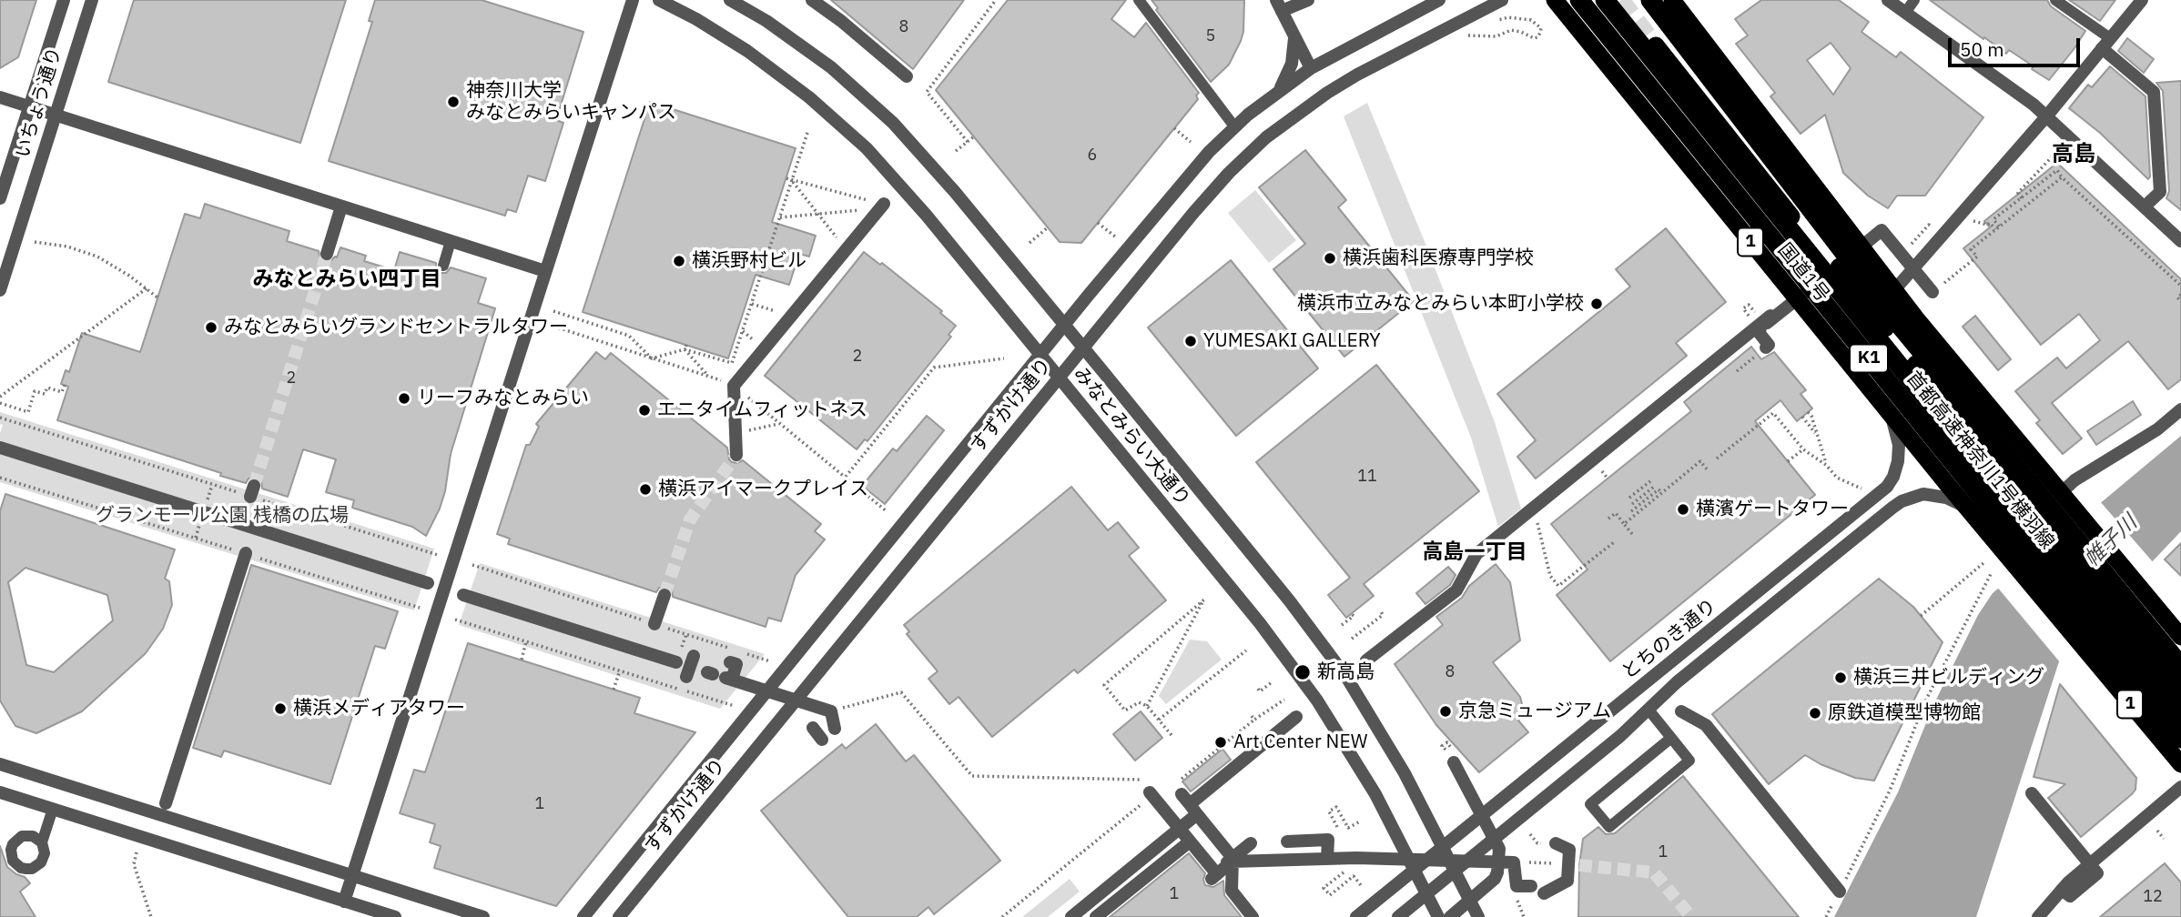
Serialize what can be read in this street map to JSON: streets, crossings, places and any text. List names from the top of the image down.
{
  "streets": {
    "highway": [
      "1",
      "国道1号",
      "K1",
      "首都高速神奈川1号横羽線"
    ],
    "street": [
      "いちょう通り",
      "すずかけ通り",
      "みなとみらい大通り",
      "とちのき通り"
    ]
  },
  "crossings": [
    ["国道1号", "とちのき通り"],
    ["すずかけ通り", "みなとみらい大通り"],
    ["みなとみらい大通り", "とちのき通り"]
  ],
  "districts": ["高島", "みなとみらい四丁目", "高島一丁目"],
  "water": ["帷子川"],
  "parks": ["グランモール公園 桟橋の広場"],
  "places": [
    "神奈川大学 みなとみらいキャンパス",
    "横浜歯科医療専門学校",
    "横浜野村ビル",
    "横浜市立みなとみらい本町小学校",
    "みなとみらいグランドセントラルタワー",
    "YUMESAKI GALLERY",
    "リーフみなとみらい",
    "エニタイムフィットネス",
    "横浜アイマークプレイス",
    "横濱ゲートタワー",
    "新高島",
    "横浜三井ビルディング",
    "横浜メディアタワー",
    "京急ミュージアム",
    "原鉄道模型博物館",
    "Art Center NEW"
  ],
  "house_numbers": [
    "8",
    "5",
    "6",
    "2",
    "2",
    "11",
    "8",
    "1",
    "1",
    "1",
    "12"
  ],
  "scale_bar": "50 m"
}
